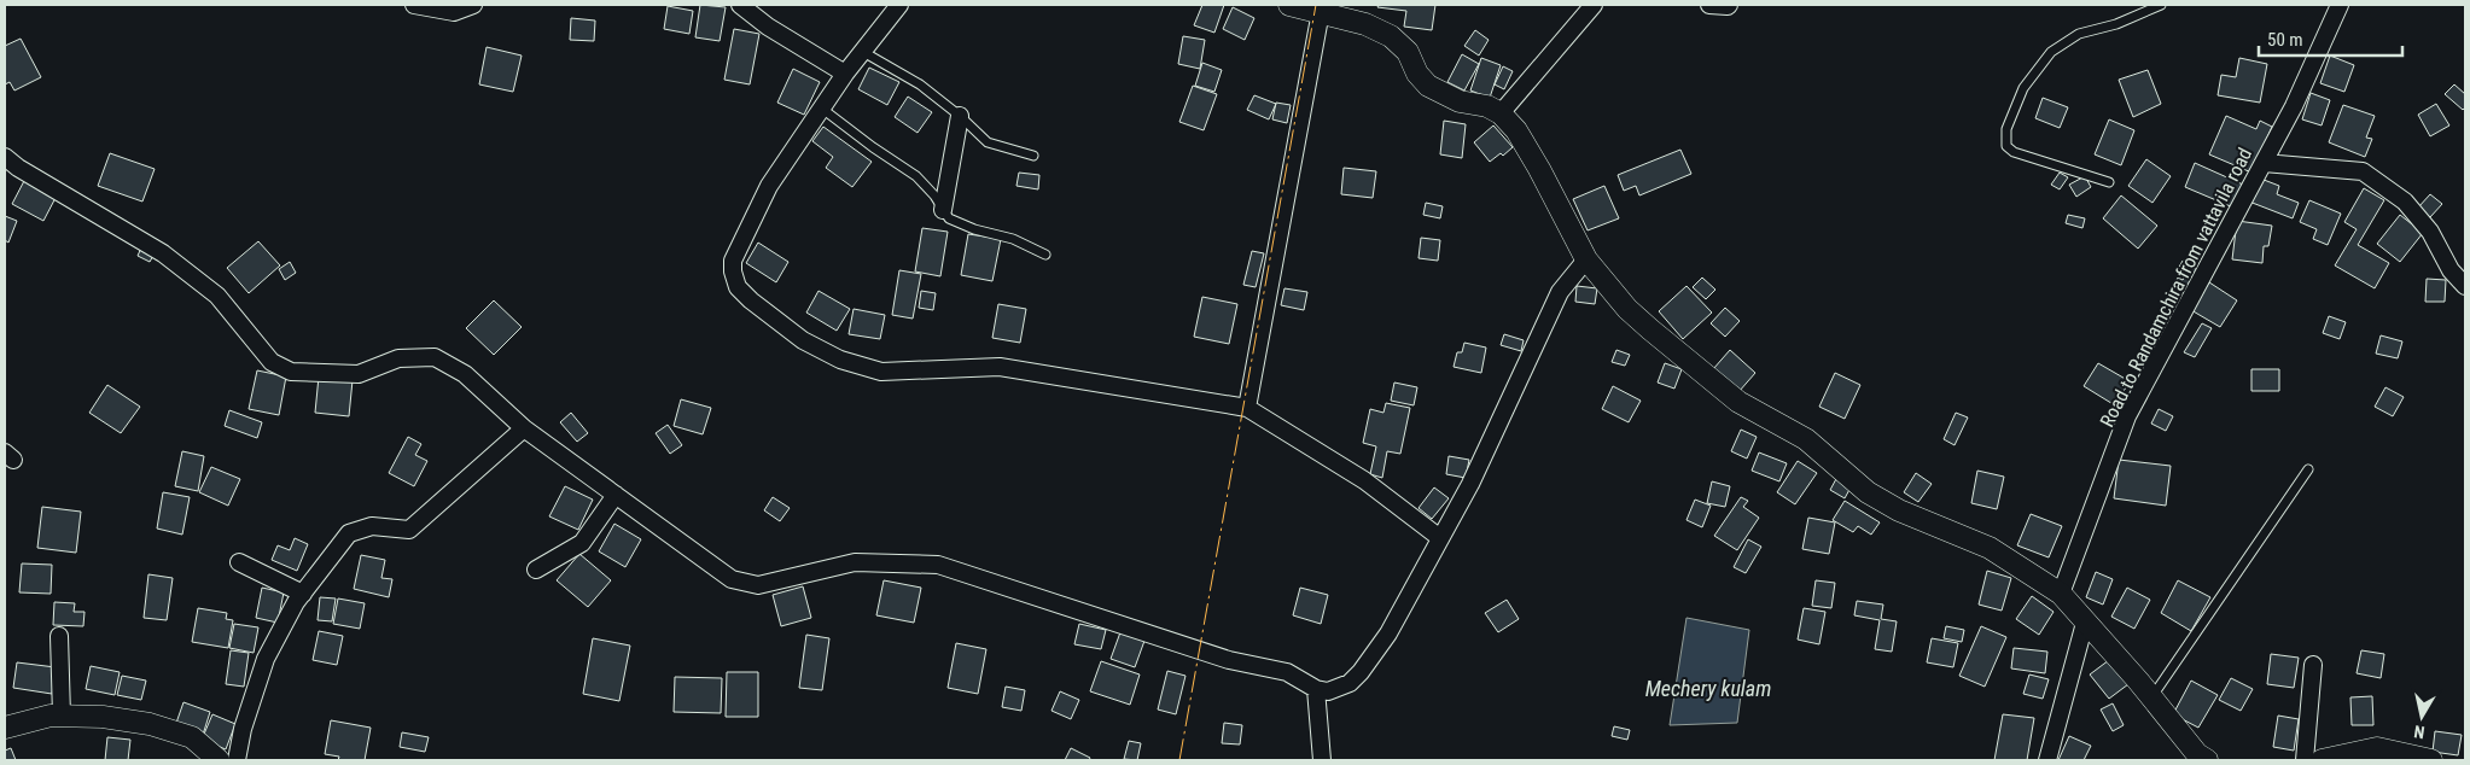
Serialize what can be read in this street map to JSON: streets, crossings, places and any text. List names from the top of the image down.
{
  "streets": {
    "street": ["Road to Randamchira from vattavila road"]
  },
  "water": ["Mechery kulam"],
  "scale_bar": "50 m",
  "north": "bottom"
}
